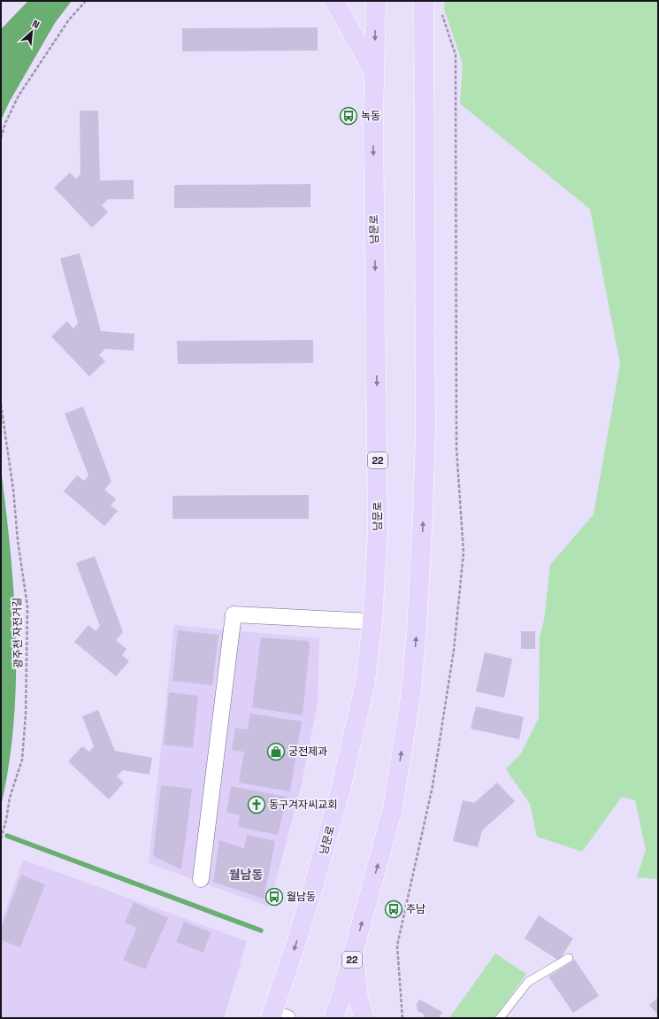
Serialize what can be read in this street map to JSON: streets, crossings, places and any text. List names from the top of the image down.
{
  "streets": {
    "main road": ["남문로", "22"],
    "path": ["광주천 자전거길"]
  },
  "districts": ["월남동"],
  "places": {
    "bus stop": ["녹동", "월남동", "주남"],
    "shop": ["궁전제과"],
    "church": ["동구겨자씨교회"]
  },
  "north": "top right"
}
